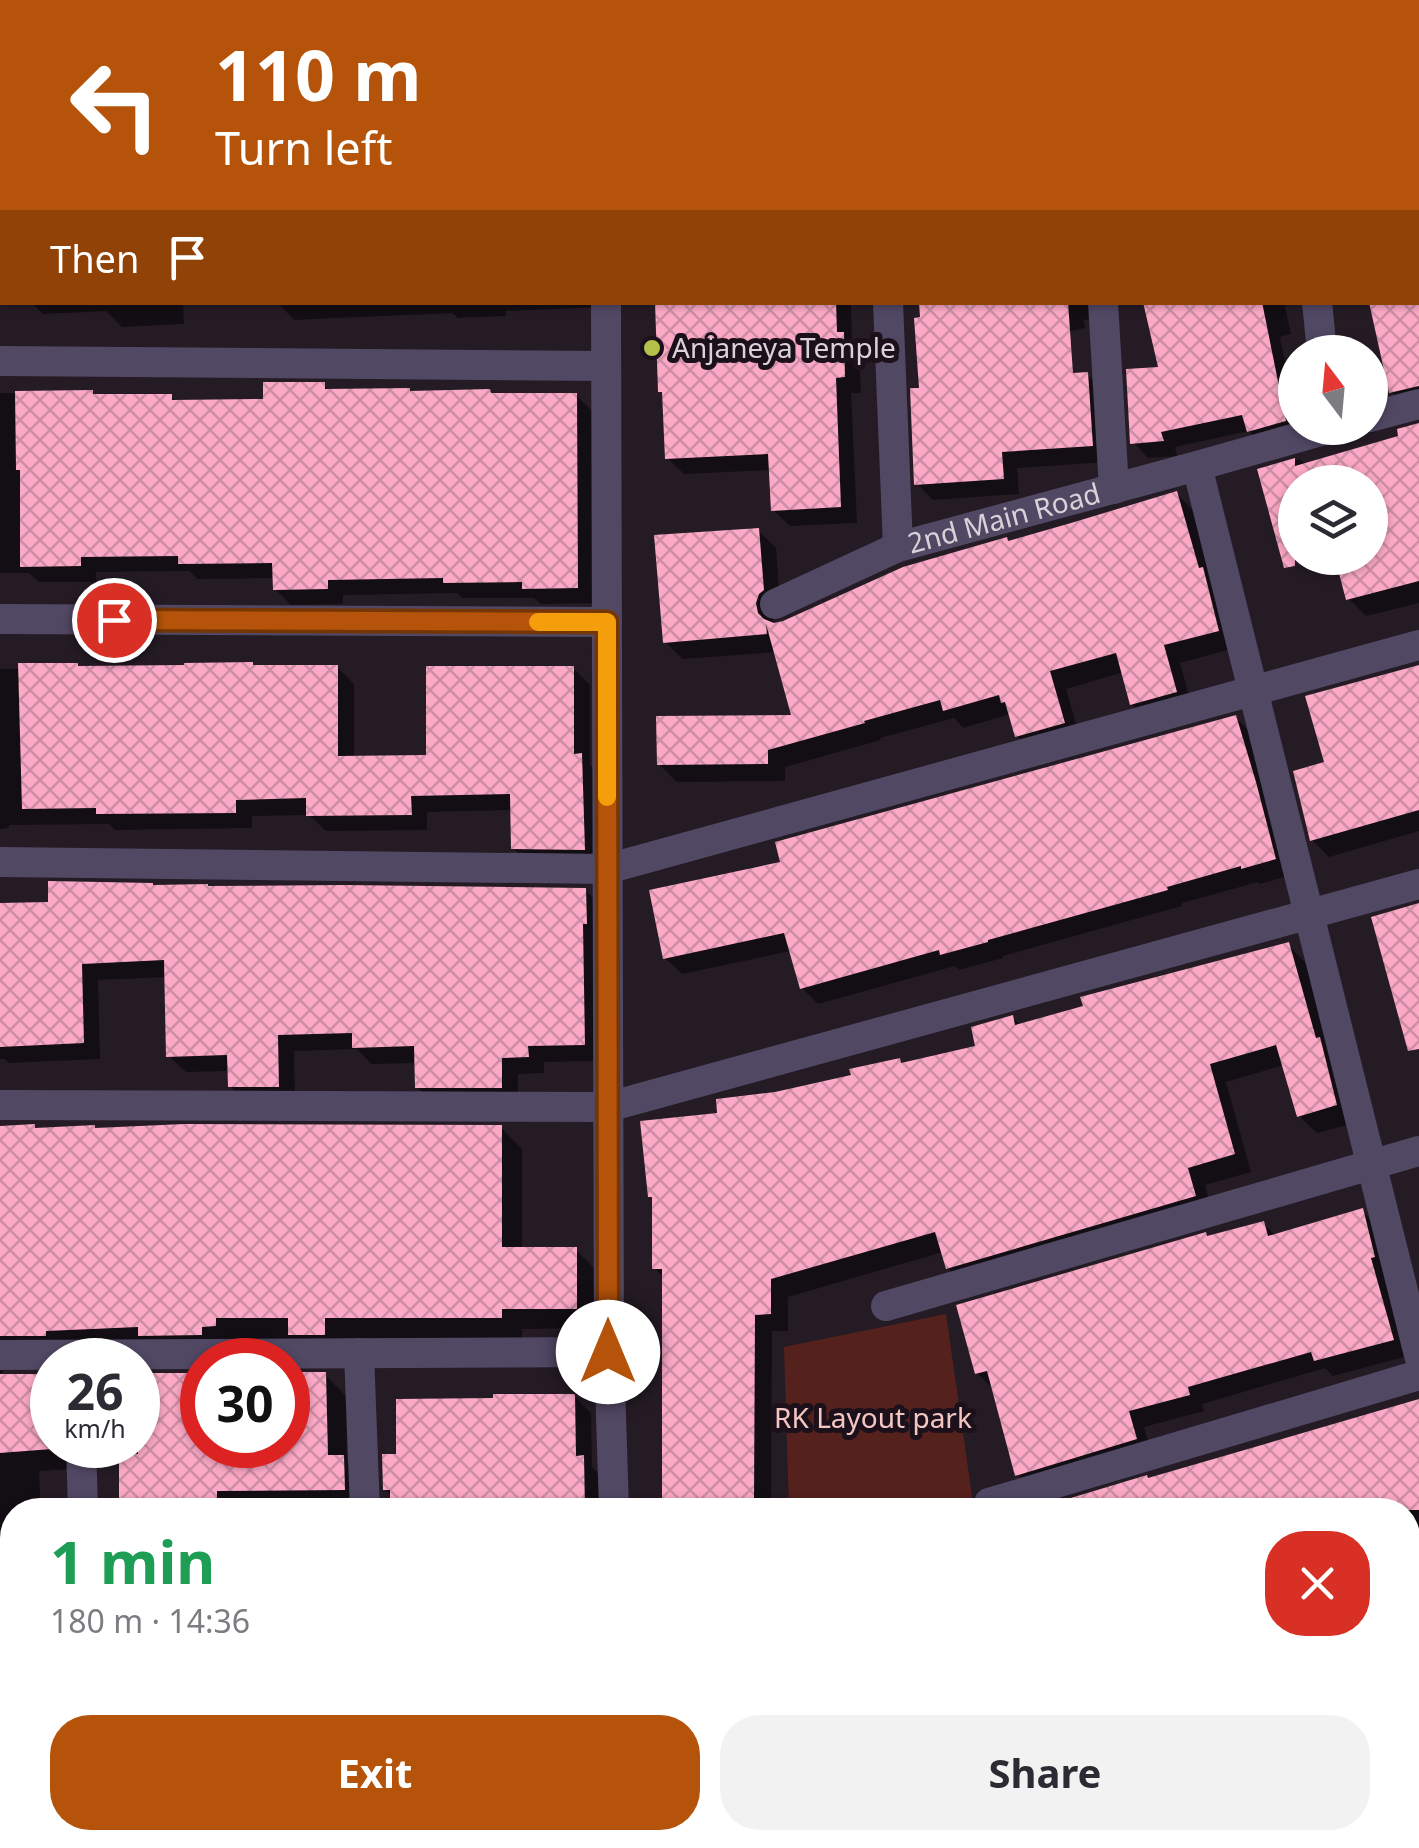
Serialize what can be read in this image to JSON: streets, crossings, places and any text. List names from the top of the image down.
{
  "streets": {
    "street": ["2nd Main Road"]
  },
  "parks": ["RK Layout park"],
  "places": ["Anjaneya Temple"],
  "north": "top",
  "page": {
    "turn": ["110 m", "Turn left"],
    "then": "Then",
    "speed": "26 km/h",
    "limit": "30",
    "heading": ["1 min", "180 m · 14:36"],
    "buttons": ["Exit", "Share"]
  }
}
